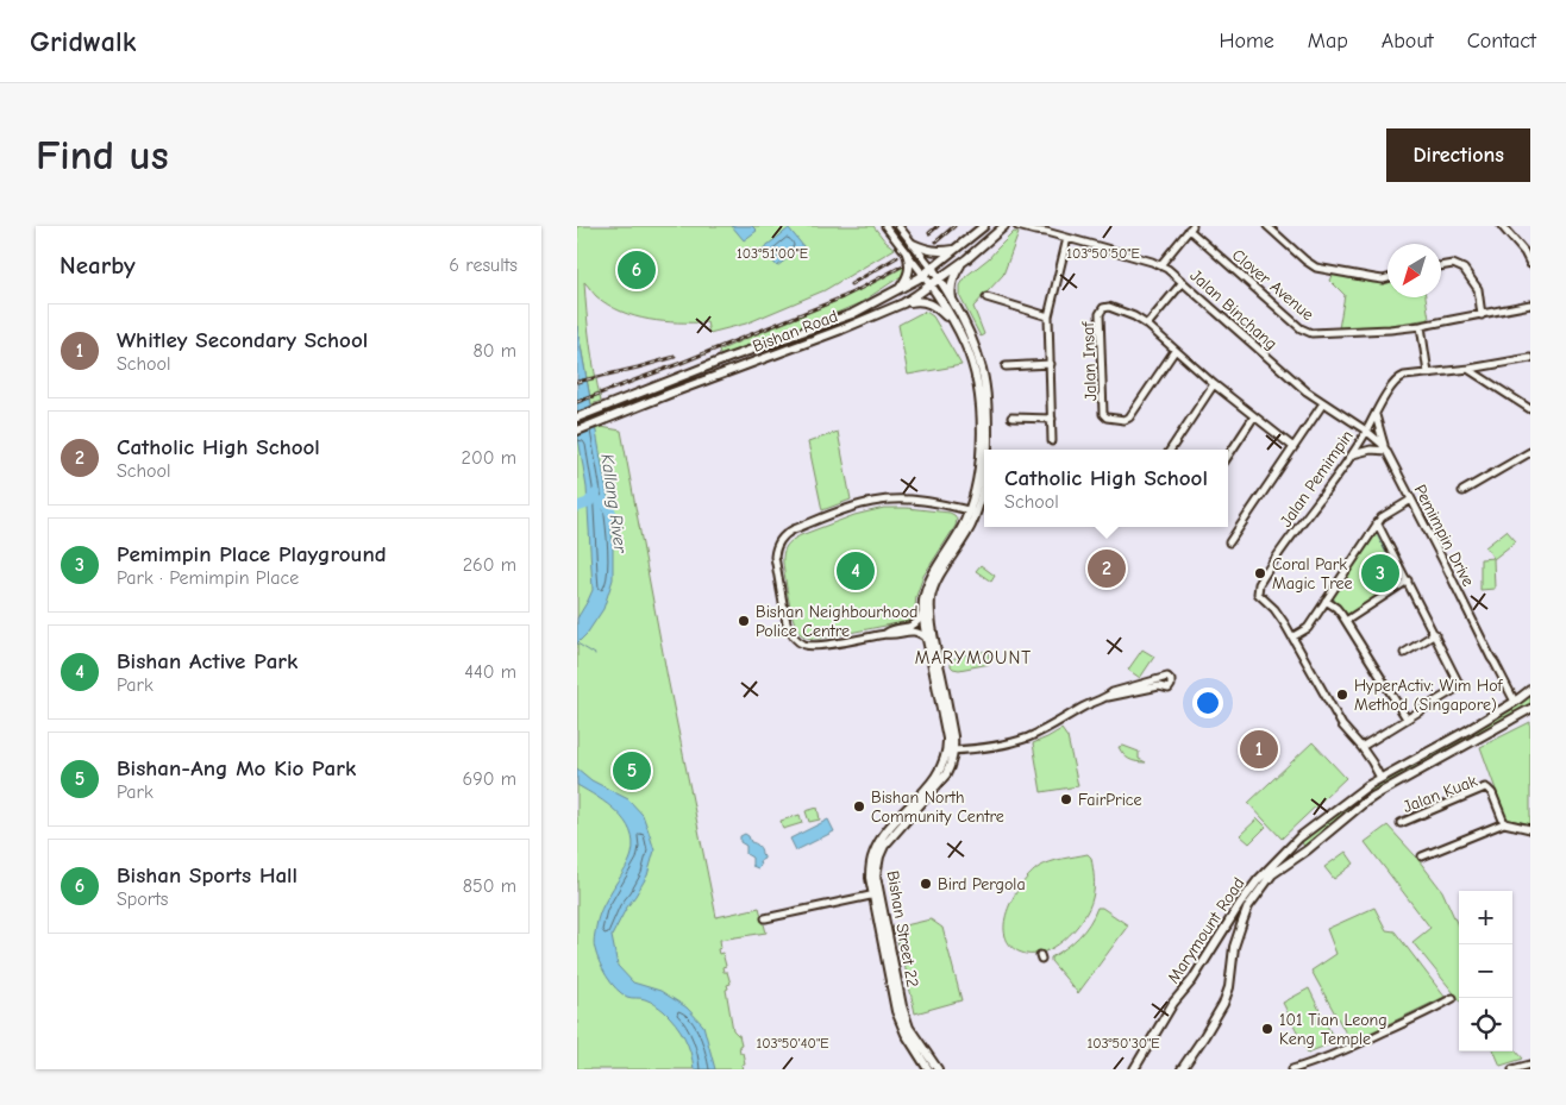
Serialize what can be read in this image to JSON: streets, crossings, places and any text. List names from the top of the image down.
{
  "streets": {
    "main road": ["Bishan Road", "Bishan Street 22", "Marymount Road"],
    "street": [
      "Clover Avenue",
      "Jalan Binchang",
      "Jalan Insaf",
      "Jalan Pemimpin",
      "Pemimpin Drive",
      "Jalan Kuak"
    ]
  },
  "crossings": [
    ["Jalan Binchang", "Jalan Pemimpin"],
    ["Jalan Binchang", "Pemimpin Drive"],
    ["Bishan Road", "Bishan Street 22"],
    ["Jalan Pemimpin", "Pemimpin Drive"],
    ["Pemimpin Drive", "Marymount Road"]
  ],
  "districts": ["MARYMOUNT"],
  "water": ["Kallang River"],
  "places": [
    "Coral Park Magic Tree",
    "Bishan Neighbourhood Police Centre",
    "HyperActiv: Wim Hof Method (Singapore)",
    "FairPrice",
    "Bishan North Community Centre",
    "Bird Pergola",
    "101 Tian Leong Keng Temple"
  ],
  "north": "bottom left",
  "page": {
    "header": "Gridwalk",
    "nav": [
      "Home",
      "Map",
      "About",
      "Contact"
    ],
    "buttons": "Directions",
    "title": "Find us",
    "heading": ["Nearby", "6 results"],
    "pins": [
      "6",
      "2",
      "4",
      "3",
      "1",
      "5"
    ],
    "list": [
      {
        "mark": "1",
        "name": "Whitley Secondary School",
        "note": "School",
        "value": "80 m"
      },
      {
        "mark": "2",
        "name": "Catholic High School",
        "note": "School",
        "value": "200 m"
      },
      {
        "mark": "3",
        "name": "Pemimpin Place Playground",
        "note": "Park · Pemimpin Place",
        "value": "260 m"
      },
      {
        "mark": "4",
        "name": "Bishan Active Park",
        "note": "Park",
        "value": "440 m"
      },
      {
        "mark": "5",
        "name": "Bishan-Ang Mo Kio Park",
        "note": "Park",
        "value": "690 m"
      },
      {
        "mark": "6",
        "name": "Bishan Sports Hall",
        "note": "Sports",
        "value": "850 m"
      }
    ],
    "popup": ["Catholic High School", "School"],
    "map_buttons": ["+", "−"]
  },
  "coordinates": [
    "103°51'00\"E",
    "103°50'50\"E",
    "103°50'40\"E",
    "103°50'30\"E"
  ]
}
